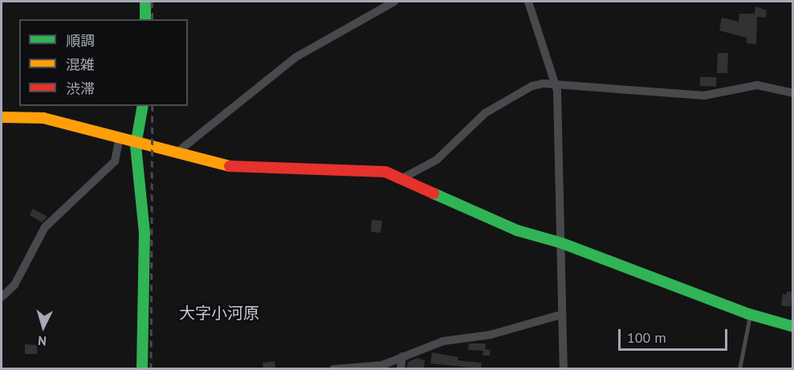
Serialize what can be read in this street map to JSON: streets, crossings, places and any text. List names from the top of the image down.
{
  "districts": ["大字小河原"],
  "legend": ["順調", "混雑", "渋滞"],
  "scale_bar": "100 m",
  "north": "bottom"
}
